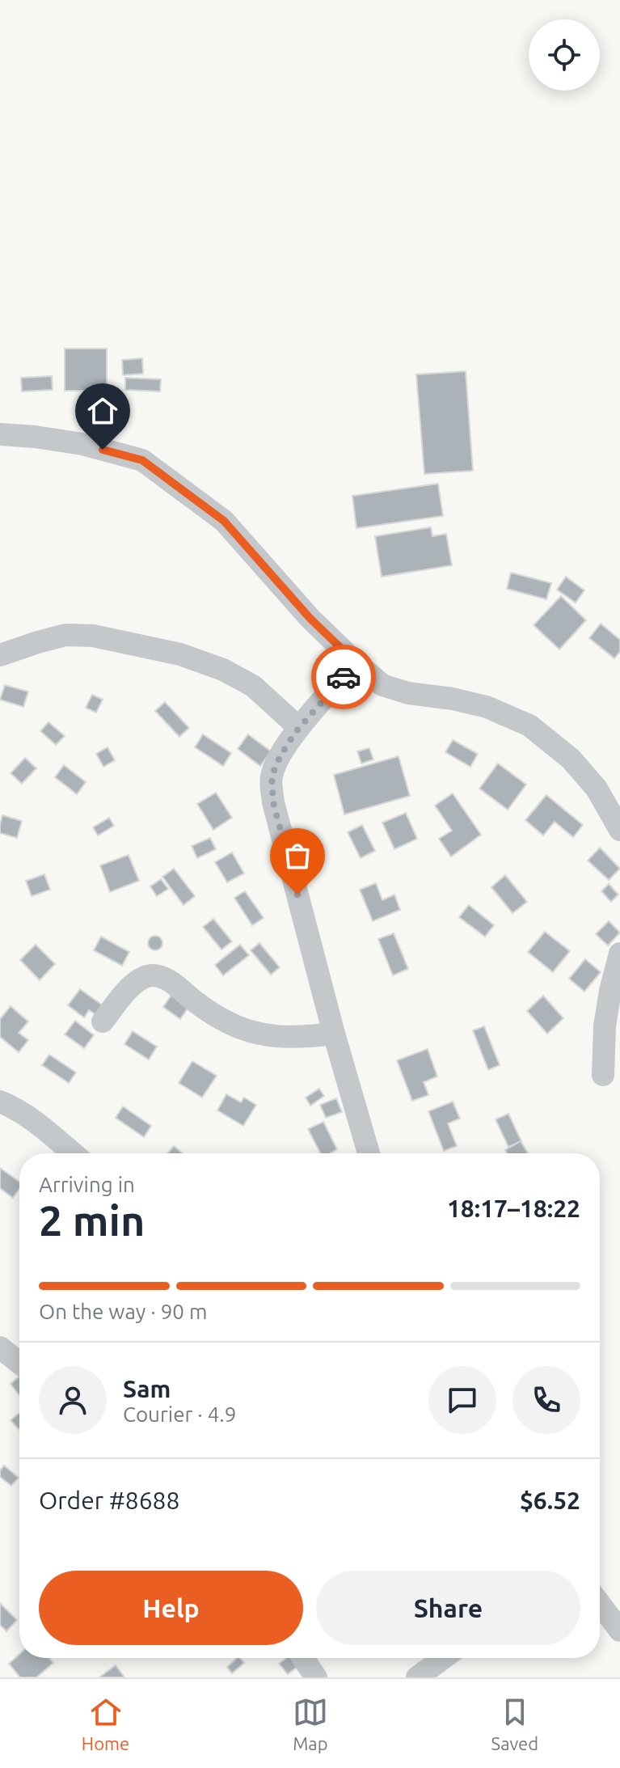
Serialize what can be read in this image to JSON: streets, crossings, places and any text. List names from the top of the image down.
{
  "page": {
    "heading": ["2 min", "Arriving in", "18:17–18:22"],
    "panel": [
      "Sam",
      "Courier · 4.9",
      "Order #8688",
      "$6.52"
    ],
    "bar": "On the way · 90 m",
    "buttons": ["Help", "Share"],
    "tabs": ["Home", "Map", "Saved"]
  }
}
